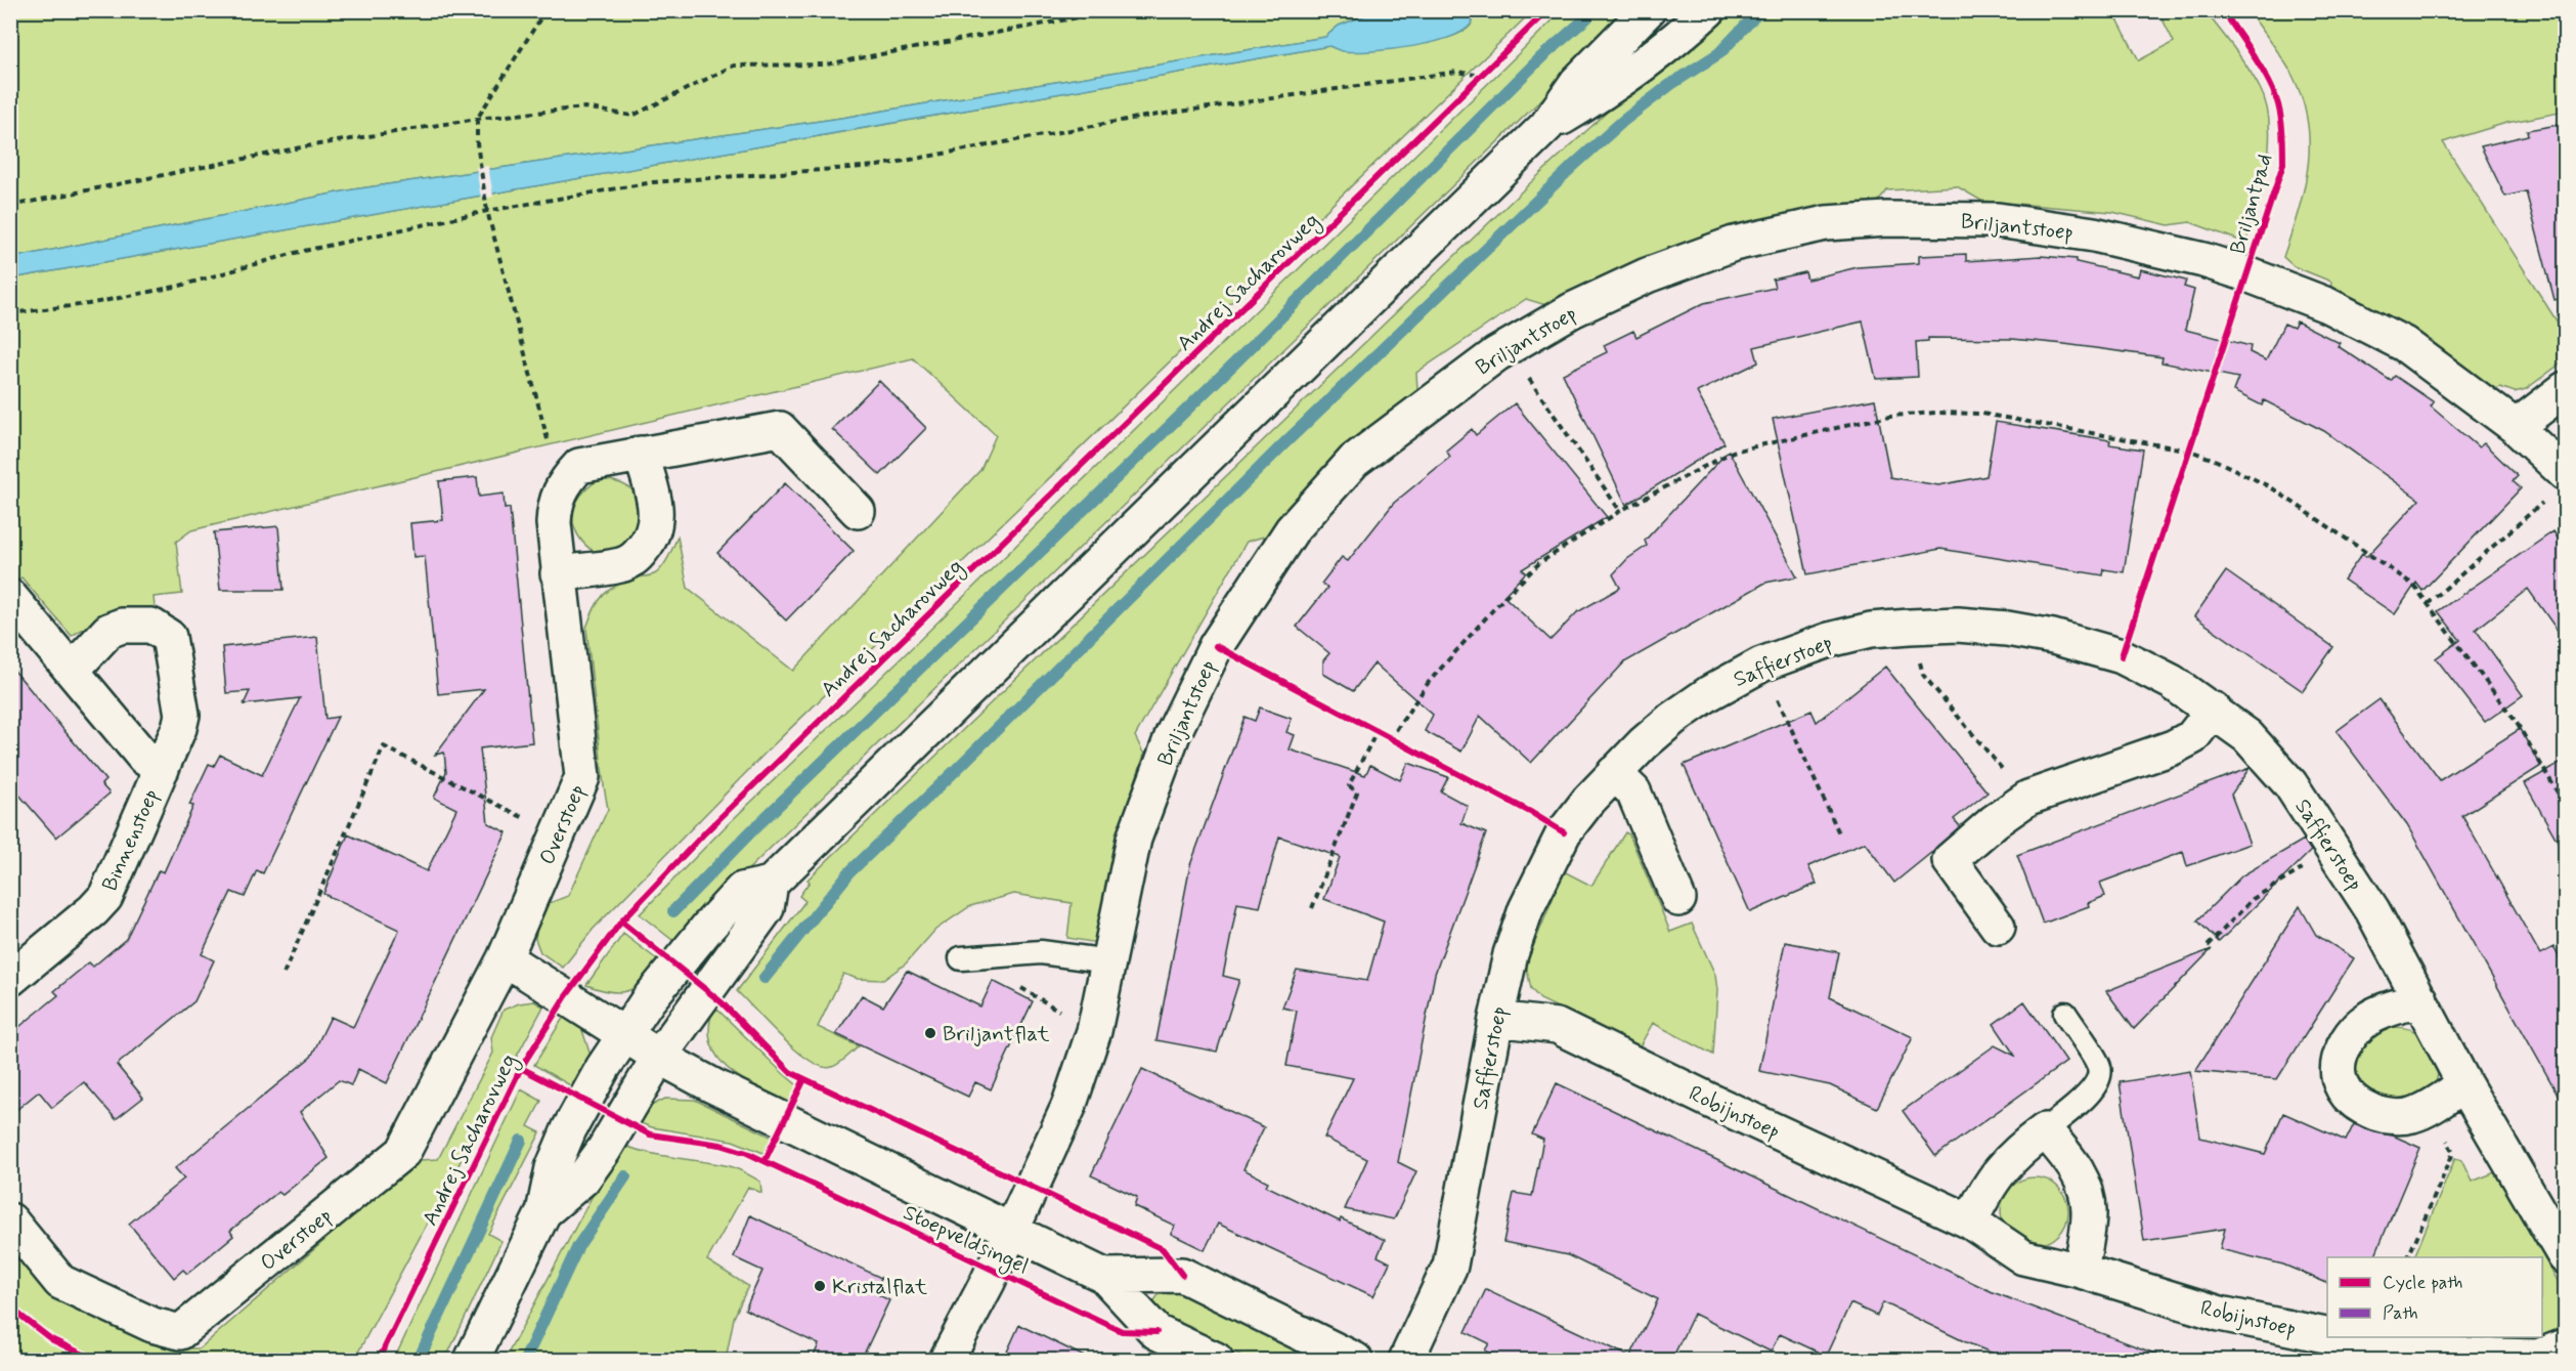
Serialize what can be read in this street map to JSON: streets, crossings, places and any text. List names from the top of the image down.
{
  "streets": {
    "street": [
      "Briljantstoep",
      "Saffierstoep",
      "Overstoep",
      "Binnenstoep",
      "Robijnstoep",
      "Stoepveldsingel"
    ],
    "cycle path": ["Briljantpad", "Andrej Sacharovweg"]
  },
  "crossings": [
    ["Briljantstoep", "Stoepveldsingel"],
    ["Saffierstoep", "Robijnstoep"]
  ],
  "places": ["Briljantflat", "Kristalflat"],
  "legend": ["Cycle path", "Path"]
}
